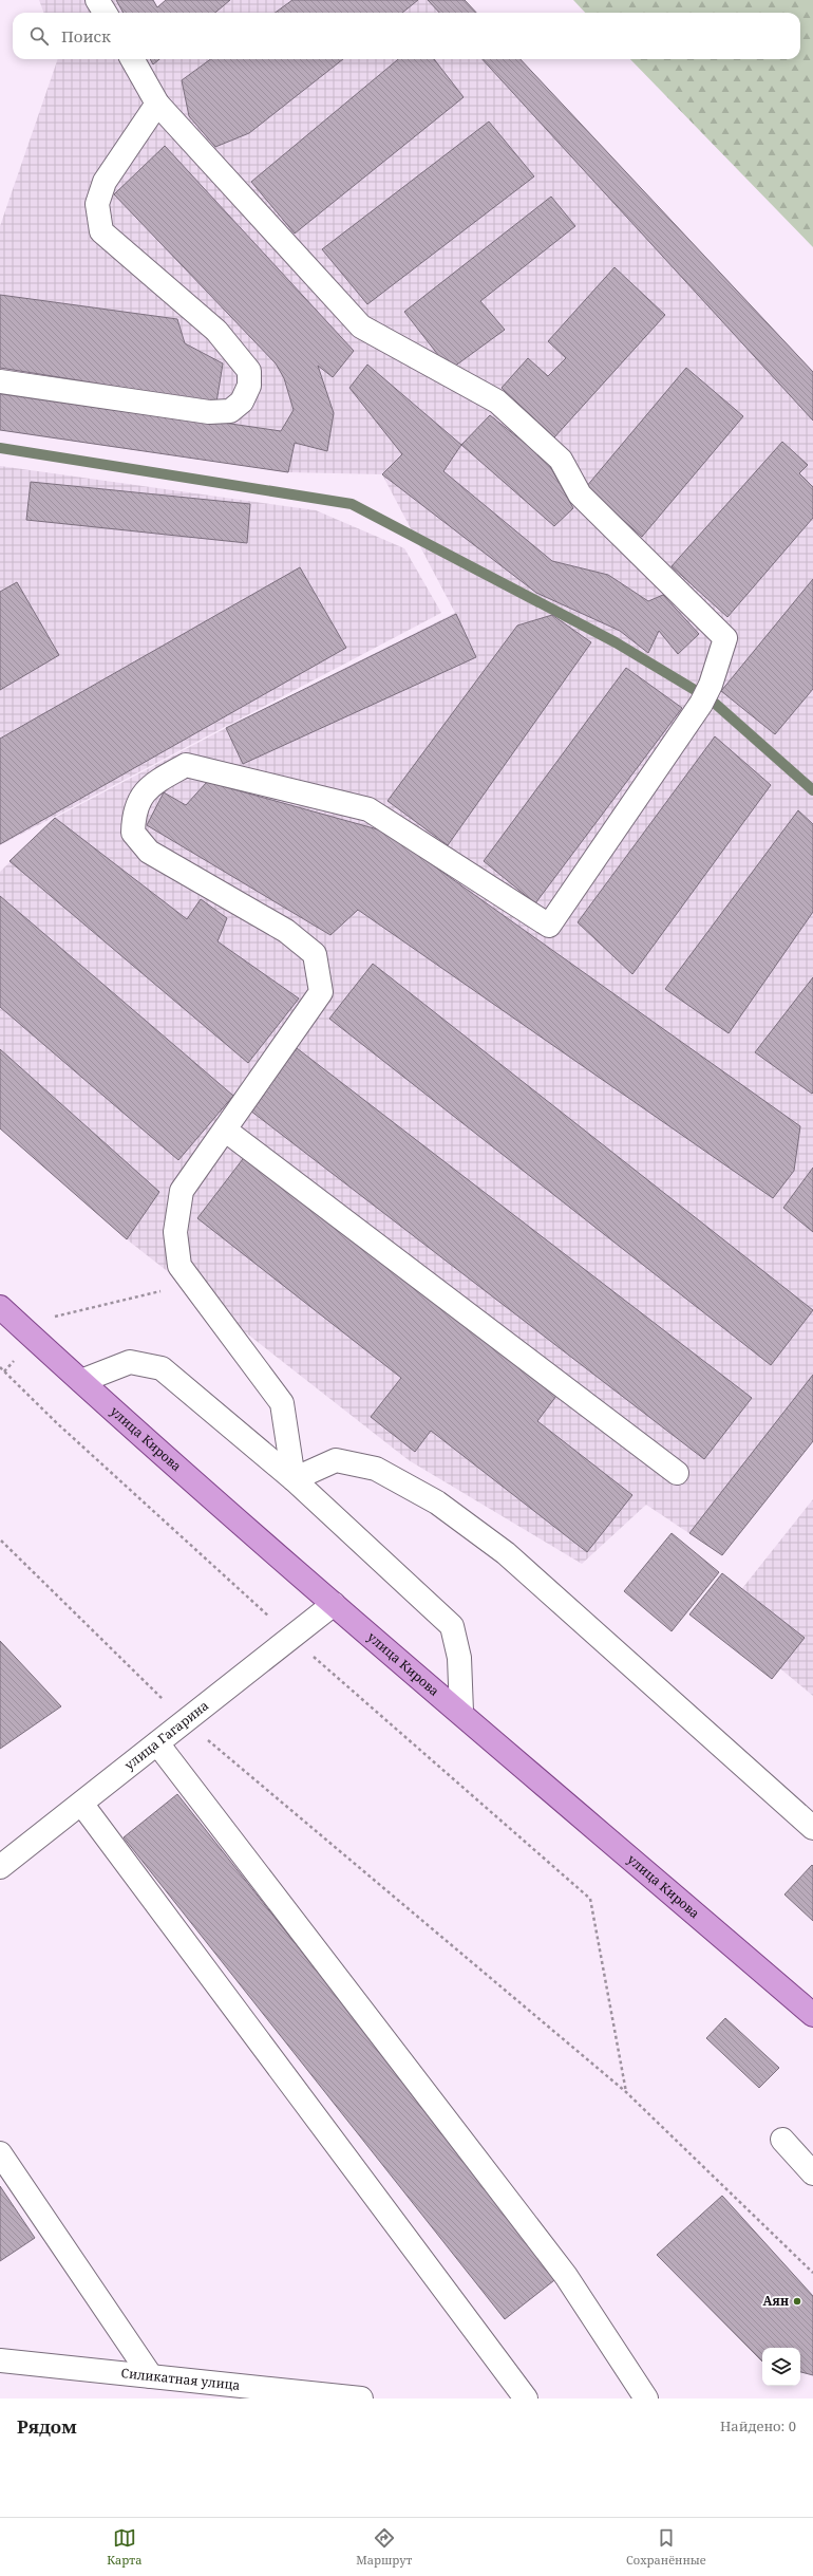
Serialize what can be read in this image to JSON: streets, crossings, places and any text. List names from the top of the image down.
{
  "streets": {
    "main road": ["улица Кирова"],
    "street": ["улица Гагарина", "Силикатная улица"]
  },
  "crossings": [
    ["улица Кирова", "улица Гагарина"]
  ],
  "places": ["Аян"],
  "page": {
    "search": "Поиск",
    "heading": ["Рядом", "Найдено: 0"],
    "nav": ["Карта", "Маршрут", "Сохранённые"]
  }
}
